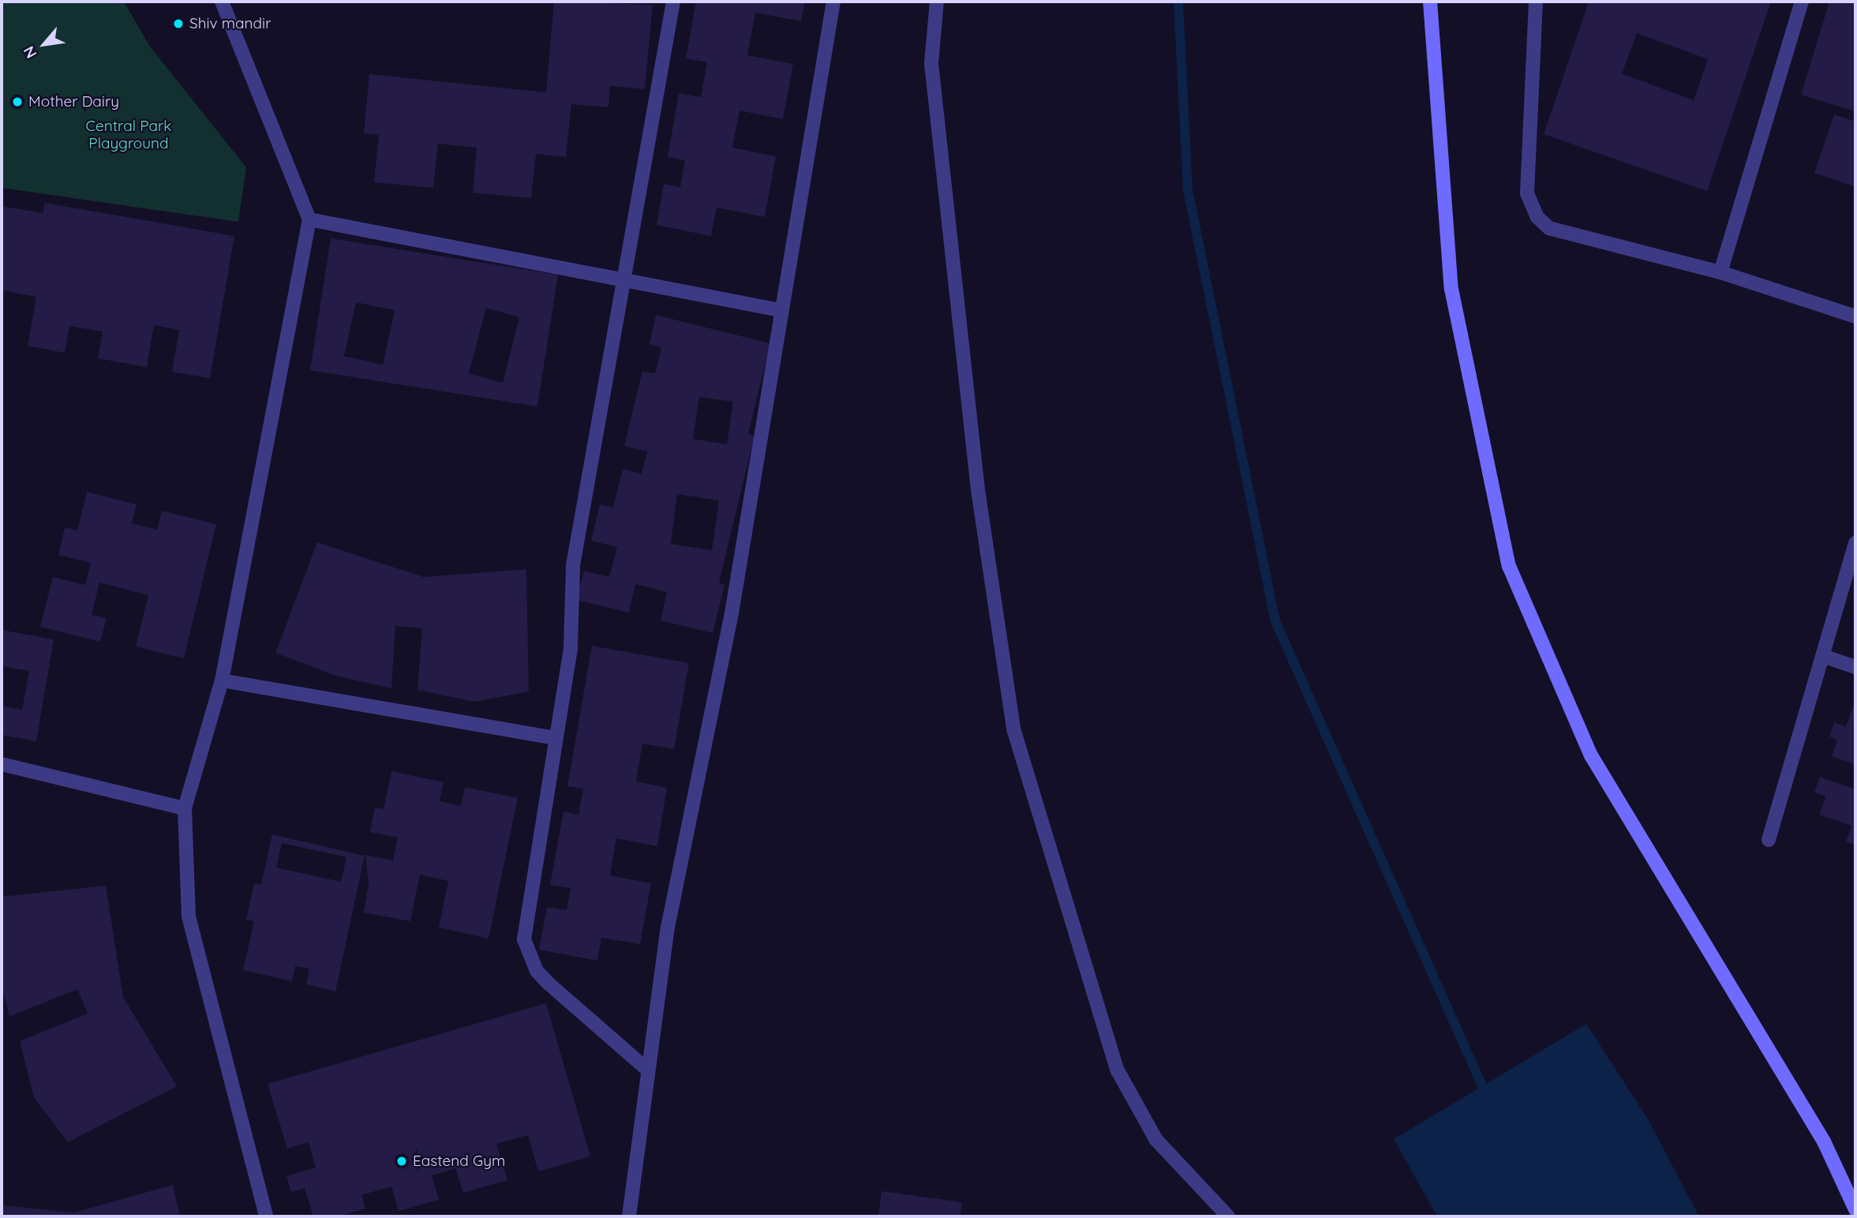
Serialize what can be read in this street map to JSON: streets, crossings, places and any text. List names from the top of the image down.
{
  "parks": ["Central Park Playground"],
  "places": ["Shiv mandir", "Mother Dairy", "Eastend Gym"],
  "north": "bottom left"
}
